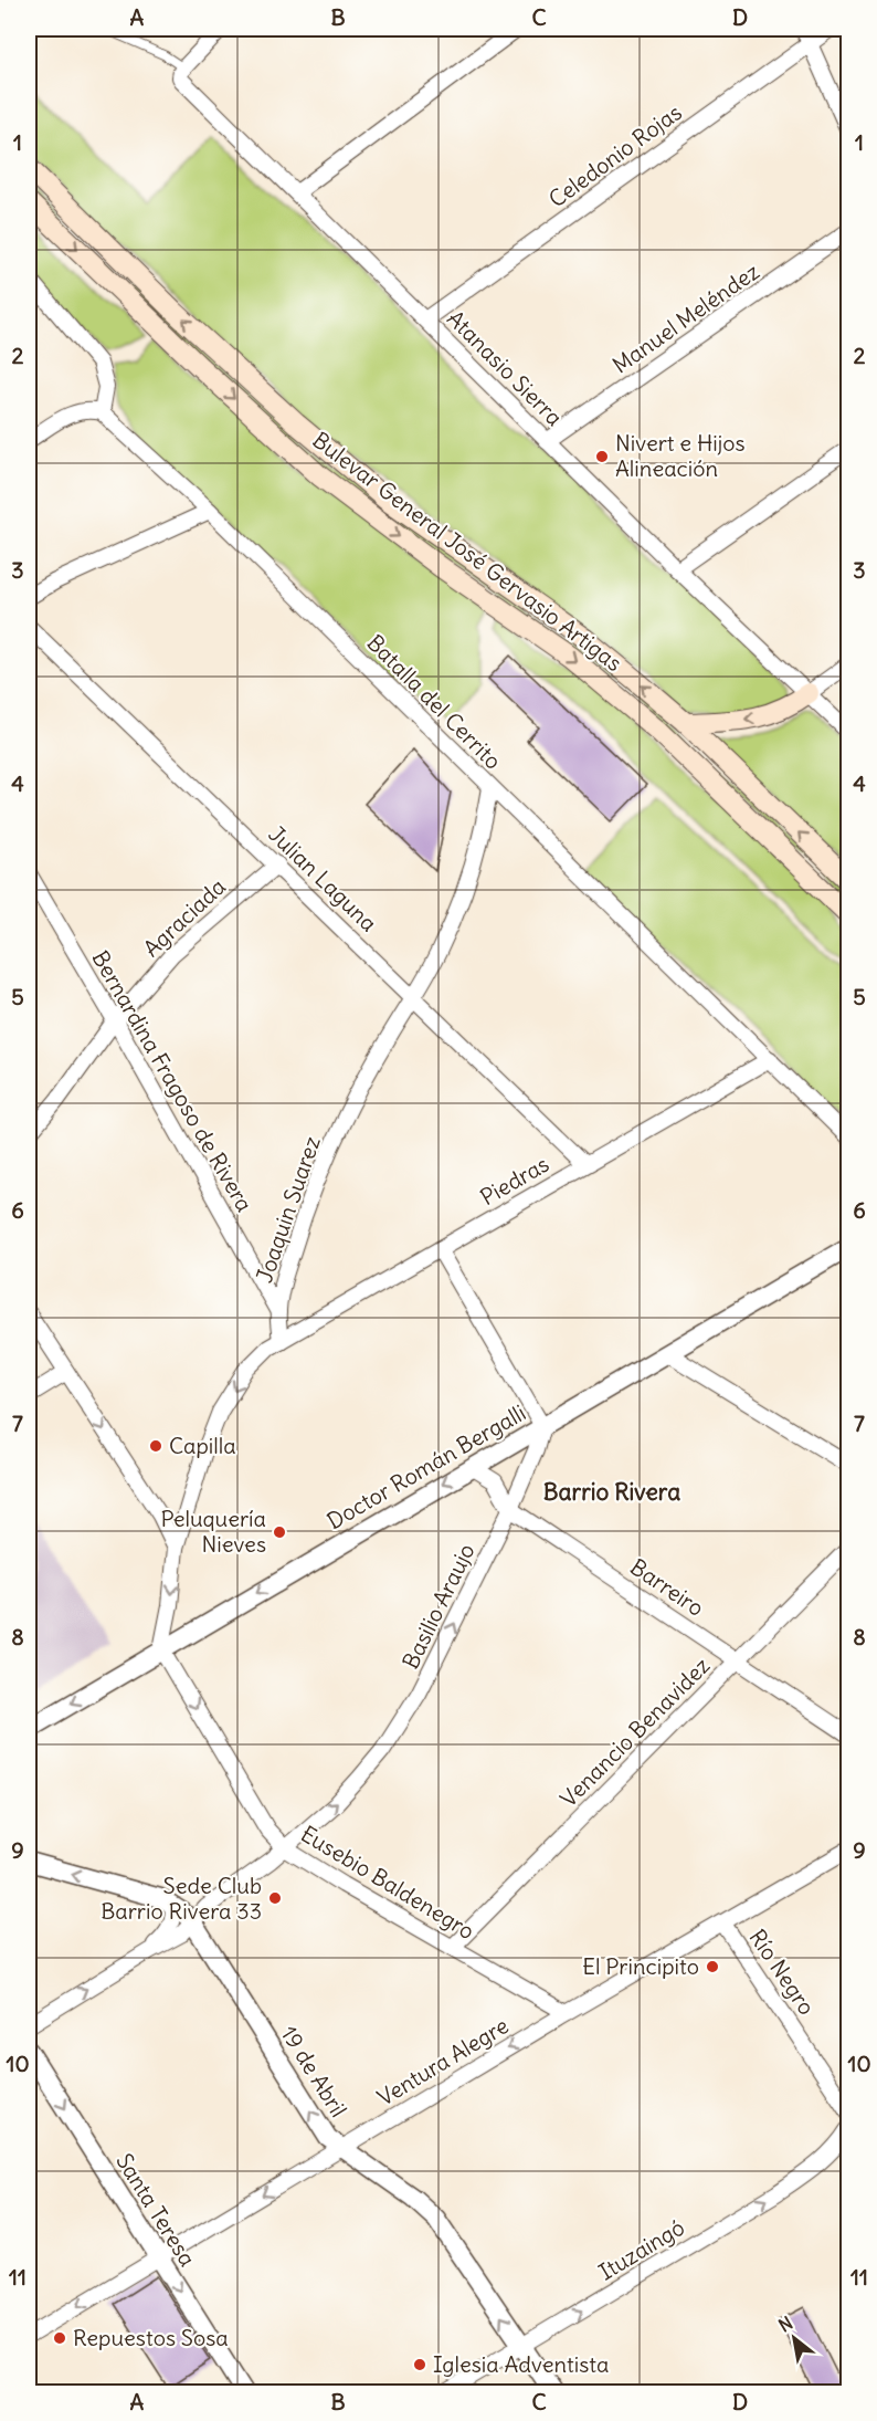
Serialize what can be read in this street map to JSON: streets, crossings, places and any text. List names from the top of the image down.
{
  "streets": {
    "main road": ["Bulevar General José Gervasio Artigas"],
    "street": [
      "Celedonio Rojas",
      "Manuel Meléndez",
      "Atanasio Sierra",
      "Batalla del Cerrito",
      "Julian Laguna",
      "Agraciada",
      "Bernardina Fragoso de Rivera",
      "Piedras",
      "Joaquin Suarez",
      "Doctor Román Bergalli",
      "Barreiro",
      "Basilio Araujo",
      "Venancio Benavidez",
      "Eusebio Baldenegro",
      "Río Negro",
      "Ventura Alegre",
      "19 de Abril",
      "Santa Teresa",
      "Ituzaingó"
    ]
  },
  "crossings": [
    ["Celedonio Rojas", "Atanasio Sierra"],
    ["Manuel Meléndez", "Atanasio Sierra"],
    ["Batalla del Cerrito", "Piedras"],
    ["Batalla del Cerrito", "Joaquin Suarez"],
    ["Julian Laguna", "Agraciada"],
    ["Julian Laguna", "Piedras"],
    ["Julian Laguna", "Joaquin Suarez"],
    ["Agraciada", "Bernardina Fragoso de Rivera"],
    ["Bernardina Fragoso de Rivera", "Joaquin Suarez"],
    ["Piedras", "Joaquin Suarez"],
    ["Doctor Román Bergalli", "Barreiro"],
    ["Doctor Román Bergalli", "Basilio Araujo"],
    ["Doctor Román Bergalli", "Eusebio Baldenegro"],
    ["Barreiro", "Basilio Araujo"],
    ["Barreiro", "Venancio Benavidez"],
    ["Basilio Araujo", "Eusebio Baldenegro"],
    ["Basilio Araujo", "19 de Abril"],
    ["Venancio Benavidez", "Eusebio Baldenegro"],
    ["Eusebio Baldenegro", "Ventura Alegre"],
    ["Río Negro", "Ventura Alegre"],
    ["Ventura Alegre", "19 de Abril"],
    ["Ventura Alegre", "Santa Teresa"],
    ["19 de Abril", "Ituzaingó"]
  ],
  "one_way": [
    "Doctor Román Bergalli",
    "Basilio Araujo",
    "Eusebio Baldenegro",
    "Ventura Alegre",
    "19 de Abril",
    "Santa Teresa",
    "Ituzaingó"
  ],
  "districts": ["Barrio Rivera"],
  "places": [
    "Nivert e Hijos Alineación",
    "Capilla",
    "Peluquería Nieves",
    "Sede Club Barrio Rivera 33",
    "El Principito",
    "Repuestos Sosa",
    "Iglesia Adventista"
  ],
  "north": "top left",
  "grid": {
    "columns": [
      "A",
      "B",
      "C",
      "D"
    ],
    "rows": [
      "1",
      "2",
      "3",
      "4",
      "5",
      "6",
      "7",
      "8",
      "9",
      "10",
      "11"
    ]
  }
}
